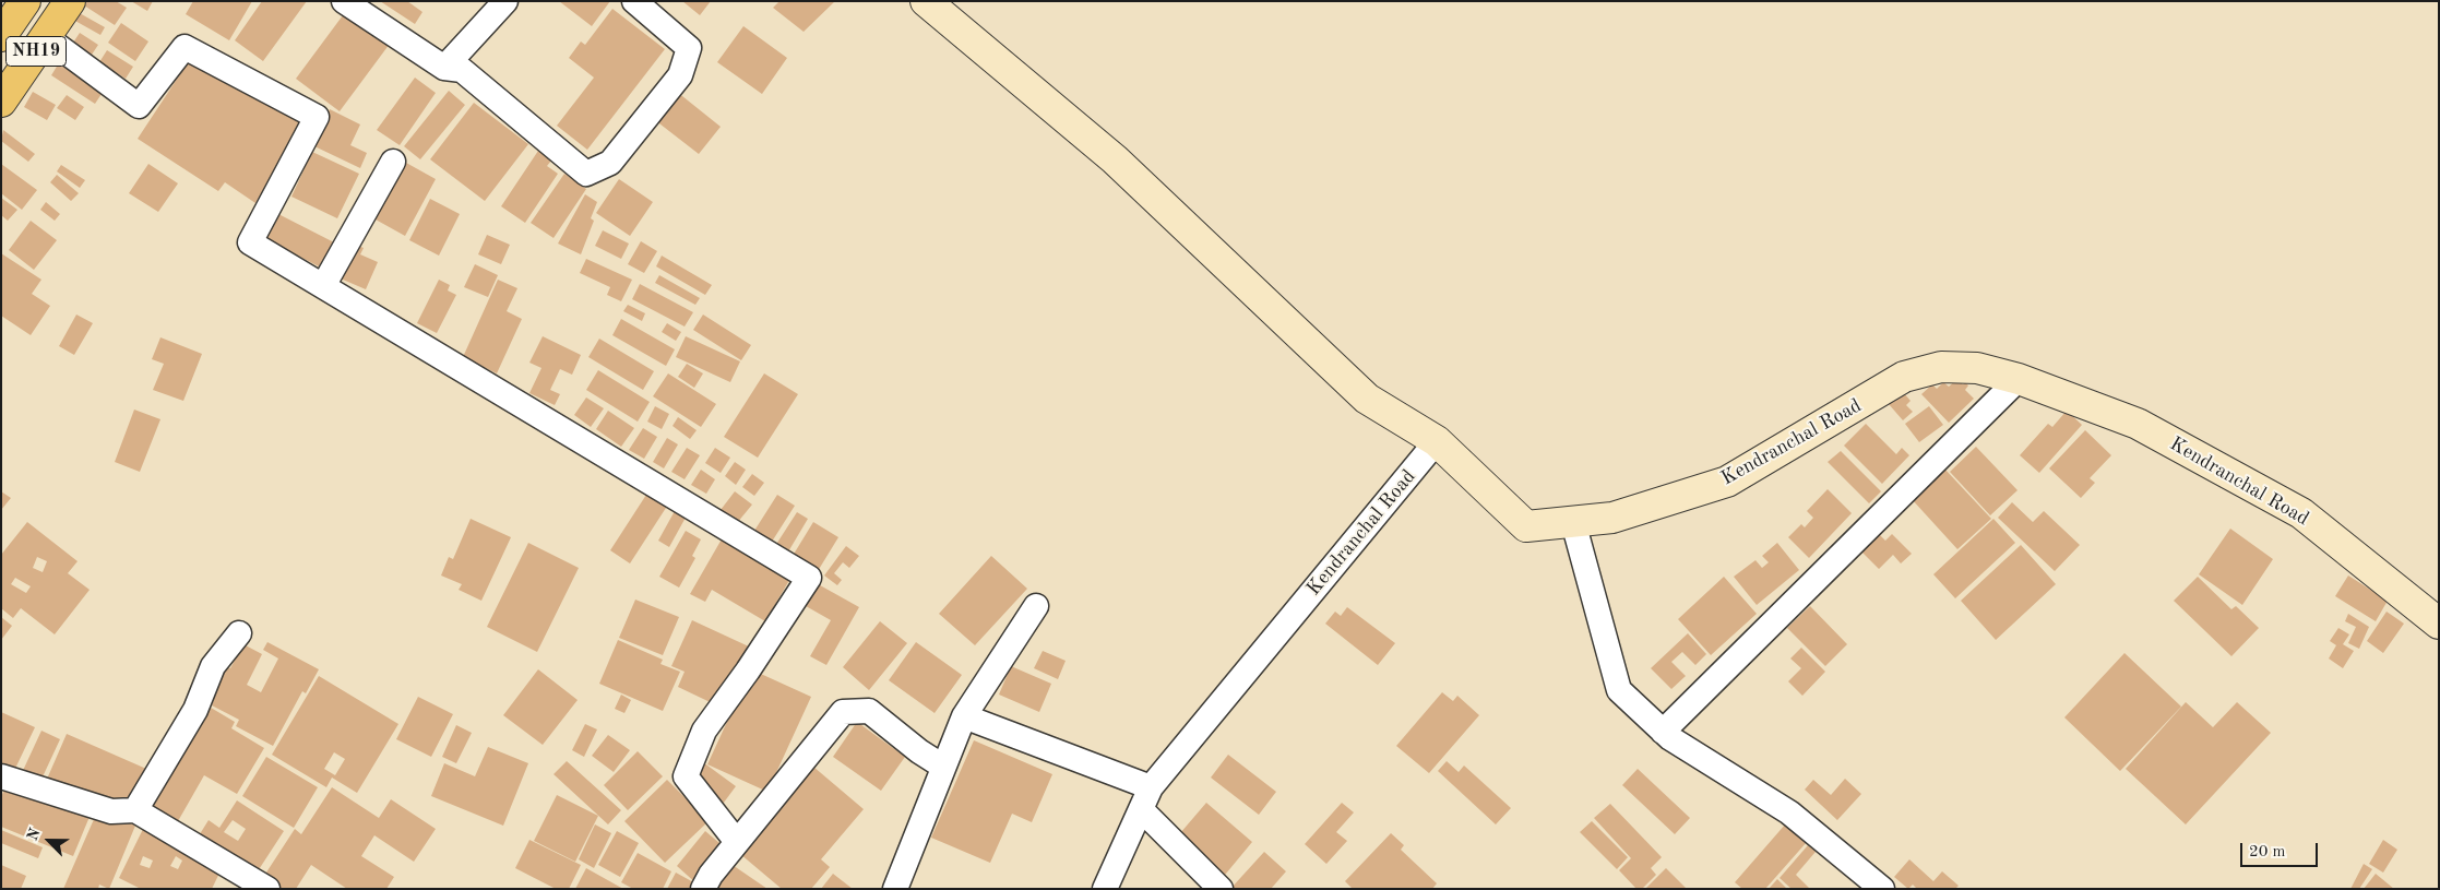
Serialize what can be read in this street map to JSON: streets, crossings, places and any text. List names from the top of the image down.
{
  "streets": {
    "highway": ["NH19"],
    "street": ["Kendranchal Road"]
  },
  "scale_bar": "20 m",
  "north": "top left"
}
